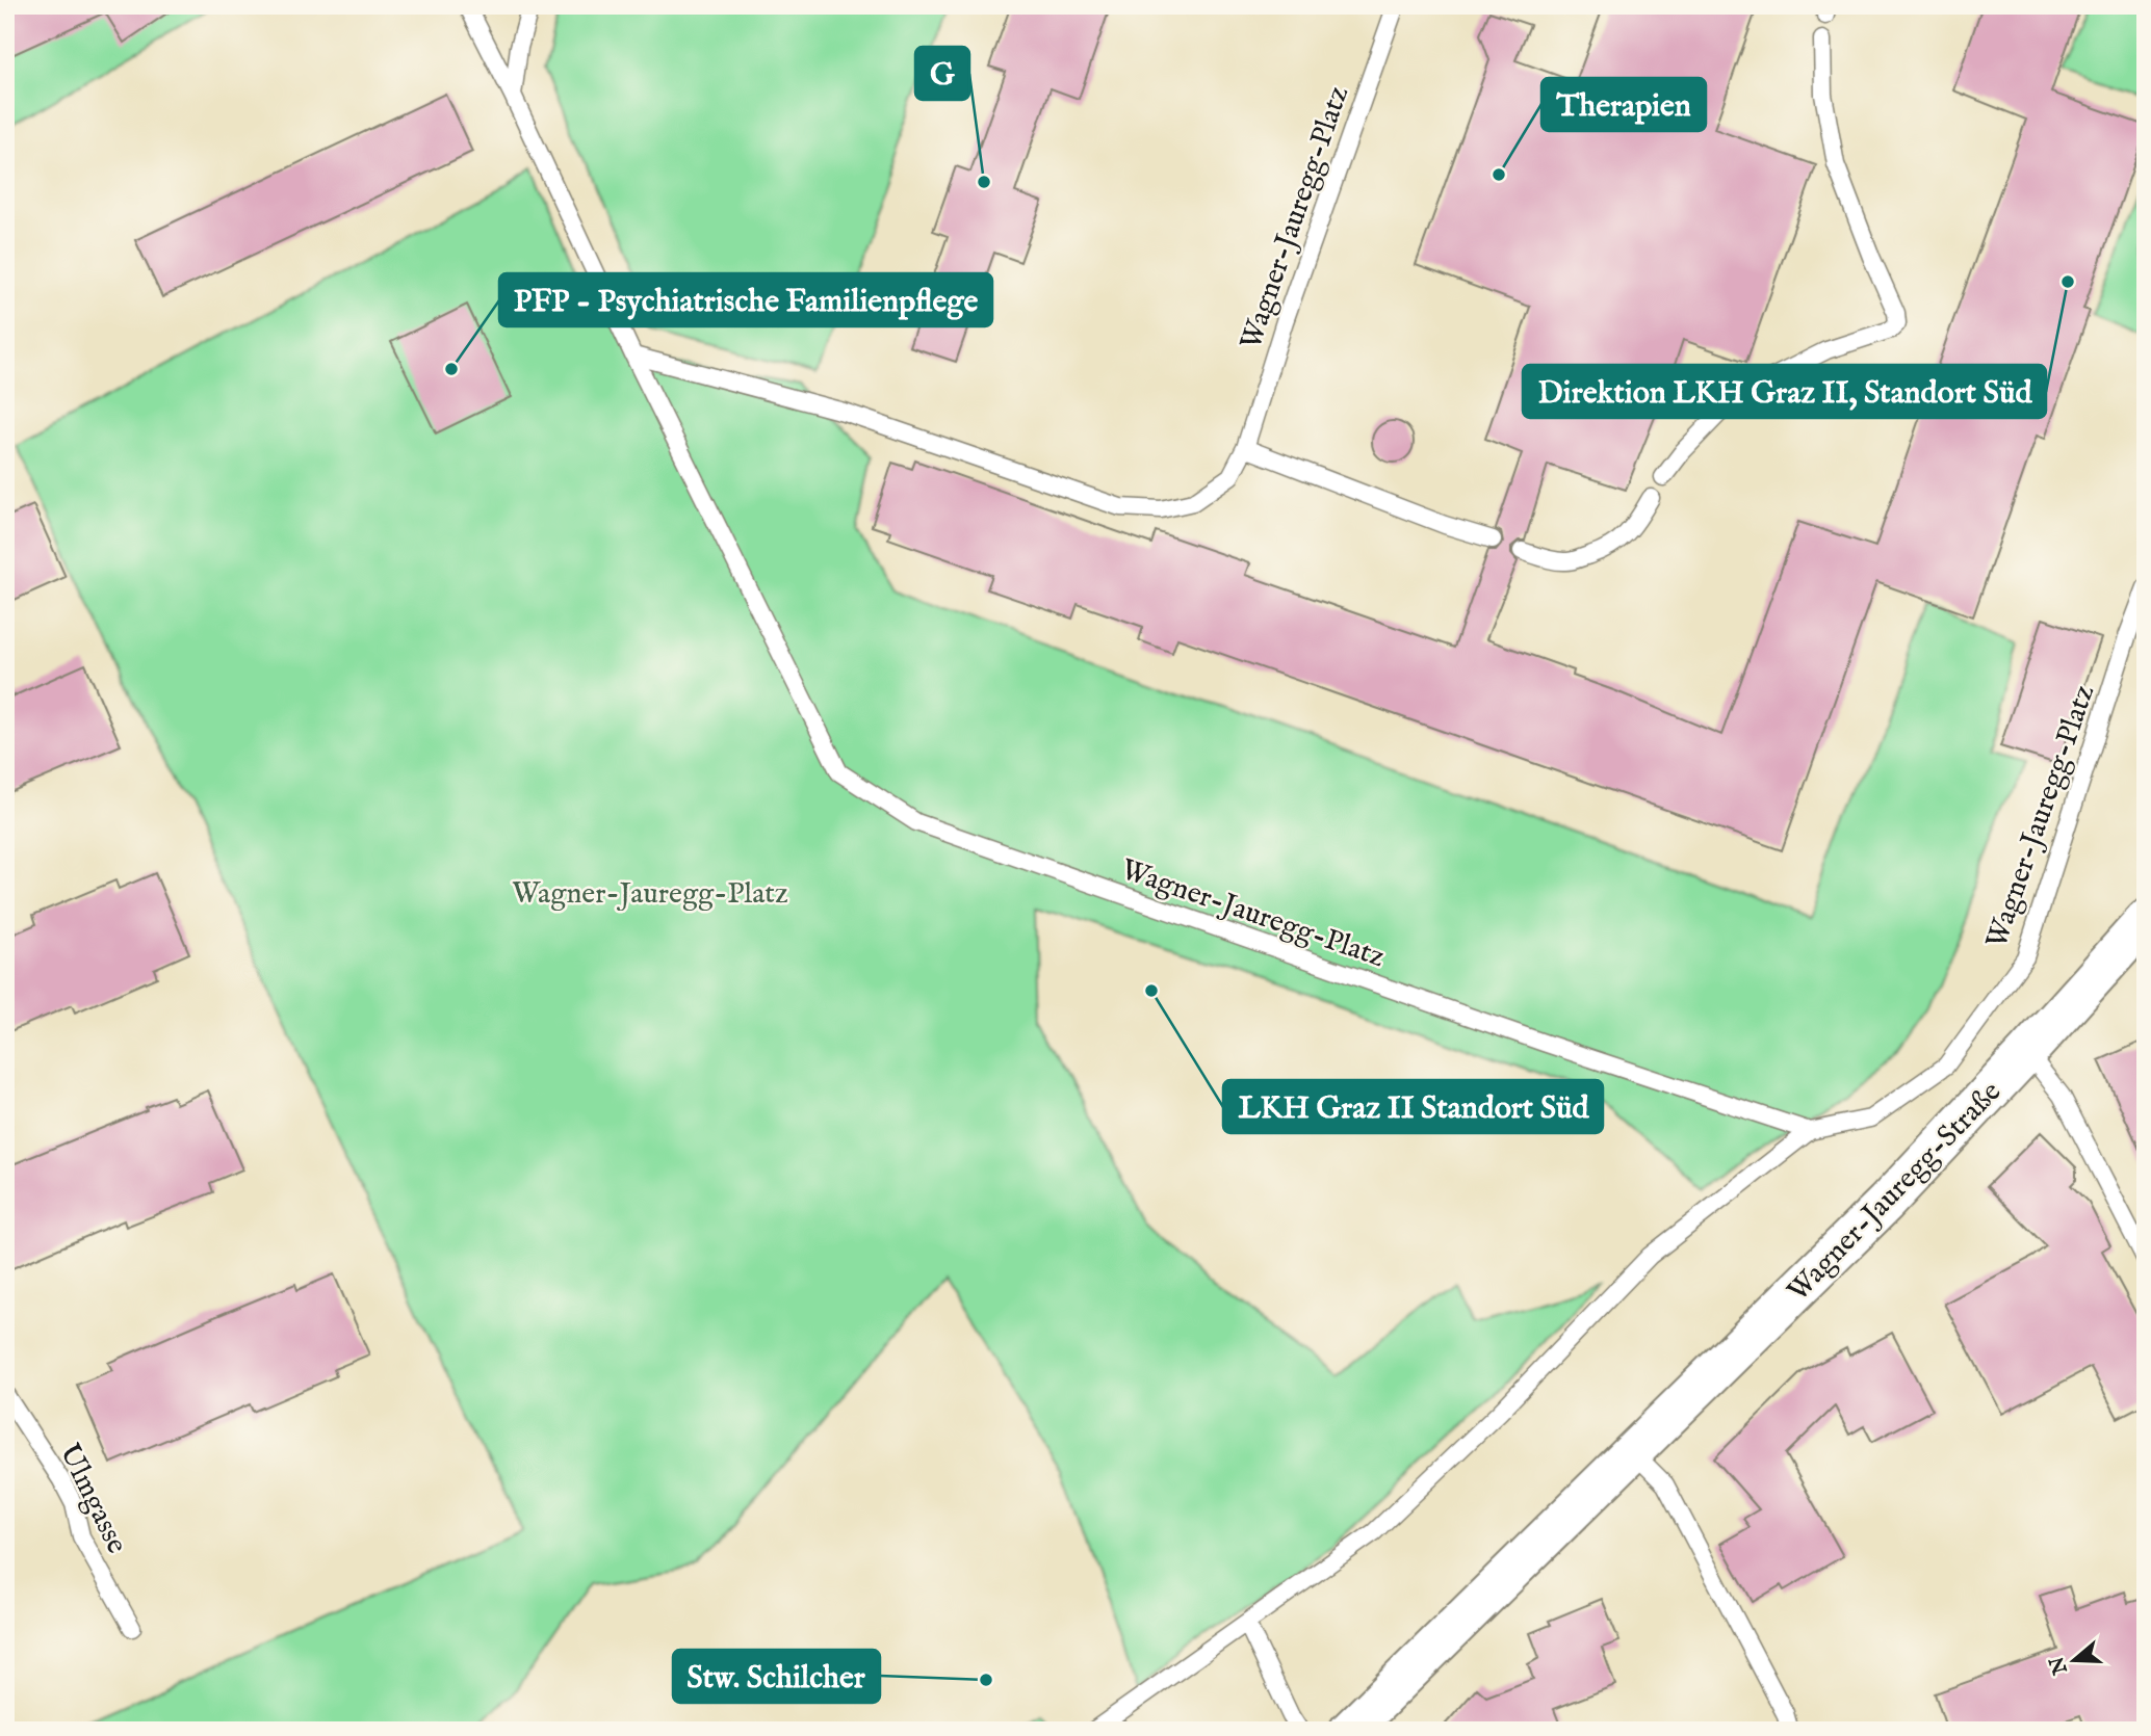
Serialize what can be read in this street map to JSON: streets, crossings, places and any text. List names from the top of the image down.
{
  "streets": {
    "main road": ["Wagner-Jauregg-Straße"],
    "lane": ["Wagner-Jauregg-Platz", "Ulmgasse"]
  },
  "parks": ["Wagner-Jauregg-Platz"],
  "places": [
    "Therapien",
    "G",
    "Direktion LKH Graz II, Standort Süd",
    "PFP - Psychiatrische Familienpflege",
    "LKH Graz II Standort Süd",
    "Stw. Schilcher"
  ],
  "north": "left"
}
